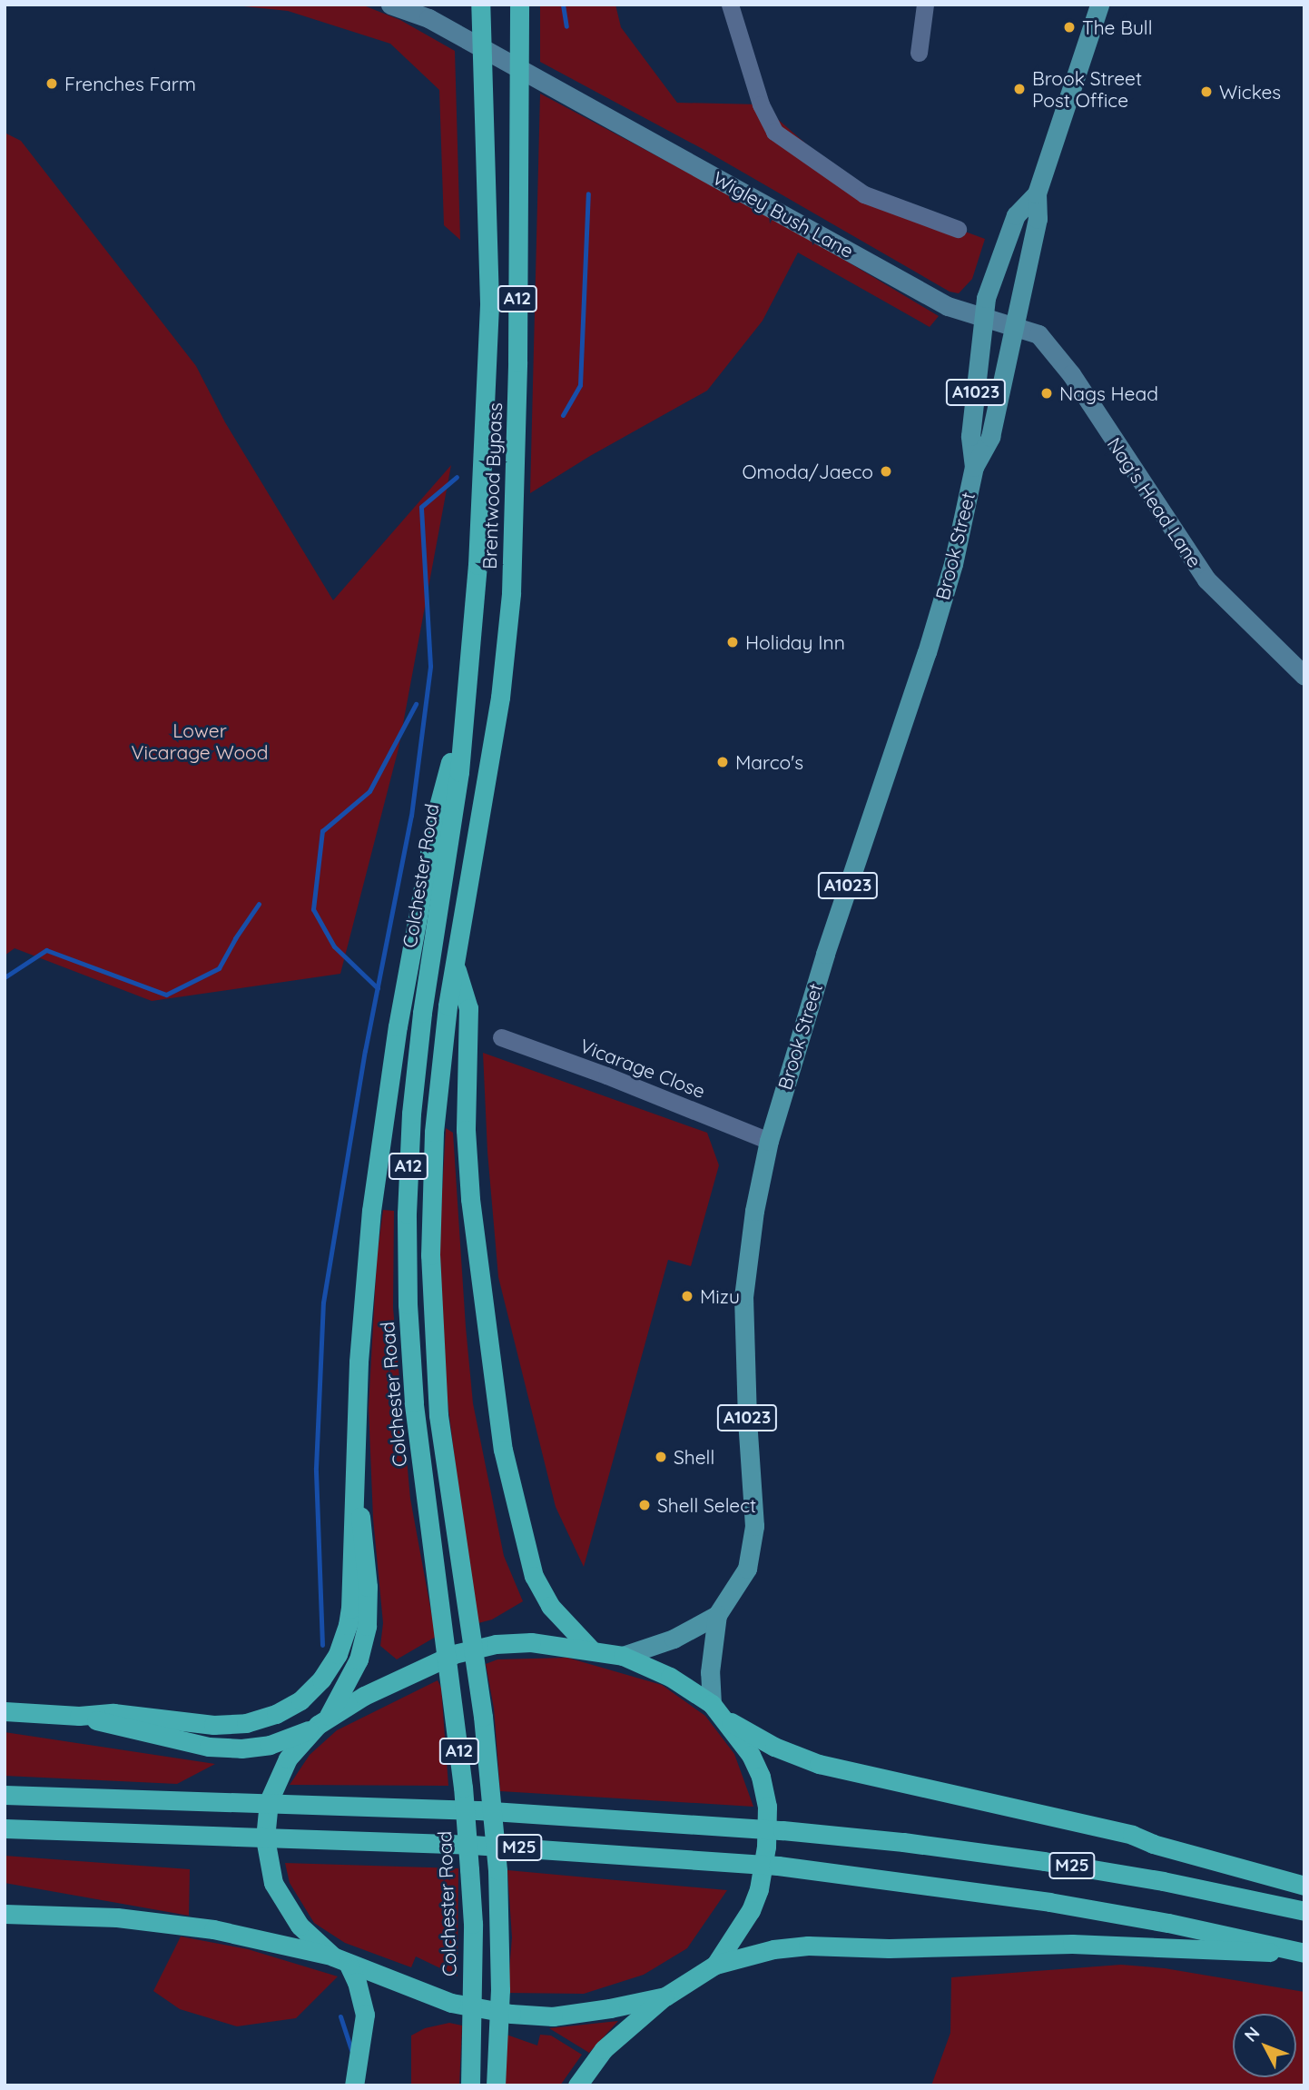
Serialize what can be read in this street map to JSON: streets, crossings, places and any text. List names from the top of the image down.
{
  "streets": {
    "highway": [
      "A12",
      "Brentwood Bypass",
      "Colchester Road",
      "M25"
    ],
    "main road": ["A1023", "Brook Street"],
    "street": ["Wigley Bush Lane", "Nag's Head Lane", "Vicarage Close"]
  },
  "crossings": [
    ["Wigley Bush Lane", "Nag's Head Lane"],
    ["Wigley Bush Lane", "Brook Street"],
    ["A12", "Brentwood Bypass"],
    ["A12", "Colchester Road"],
    ["Brentwood Bypass", "Colchester Road"],
    ["Nag's Head Lane", "Brook Street"],
    ["Brook Street", "Vicarage Close"]
  ],
  "parks": ["Lower Vicarage Wood"],
  "places": [
    "The Bull",
    "Frenches Farm",
    "Brook Street Post Office",
    "Wickes",
    "Nags Head",
    "Omoda/Jaeco",
    "Holiday Inn",
    "Marco's",
    "Mizu",
    "Shell",
    "Shell Select"
  ],
  "north": "top left"
}
